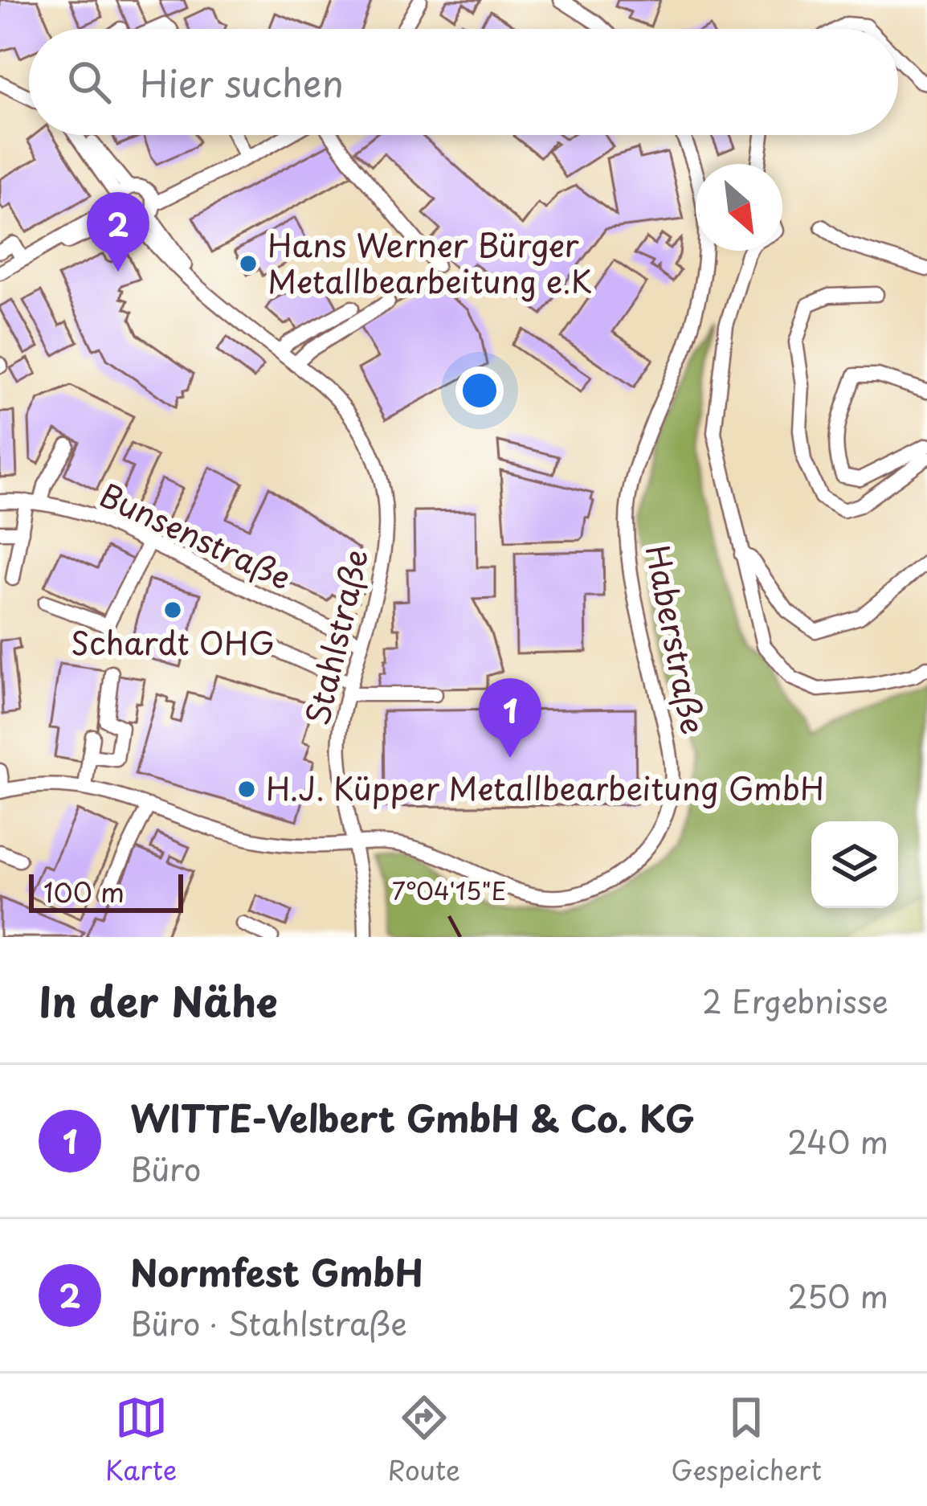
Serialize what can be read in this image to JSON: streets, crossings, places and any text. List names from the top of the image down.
{
  "streets": {
    "street": ["Bunsenstraße", "Stahlstraße", "Haberstraße"]
  },
  "crossings": [
    ["Bunsenstraße", "Stahlstraße"],
    ["Stahlstraße", "Haberstraße"]
  ],
  "places": ["Hans Werner Bürger Metallbearbeitung e.K", "Schardt OHG", "H.J. Küpper Metallbearbeitung GmbH"],
  "scale_bar": "100 m",
  "north": "bottom right",
  "page": {
    "search": "Hier suchen",
    "pins": ["2", "1"],
    "scale": "100 m",
    "heading": ["In der Nähe", "2 Ergebnisse"],
    "list": [
      {
        "mark": "1",
        "name": "WITTE-Velbert GmbH & Co. KG",
        "note": "Büro",
        "value": "240 m"
      },
      {
        "mark": "2",
        "name": "Normfest GmbH",
        "note": "Büro · Stahlstraße",
        "value": "250 m"
      }
    ],
    "nav": ["Karte", "Route", "Gespeichert"]
  },
  "coordinates": ["7°04'15\"E"]
}
